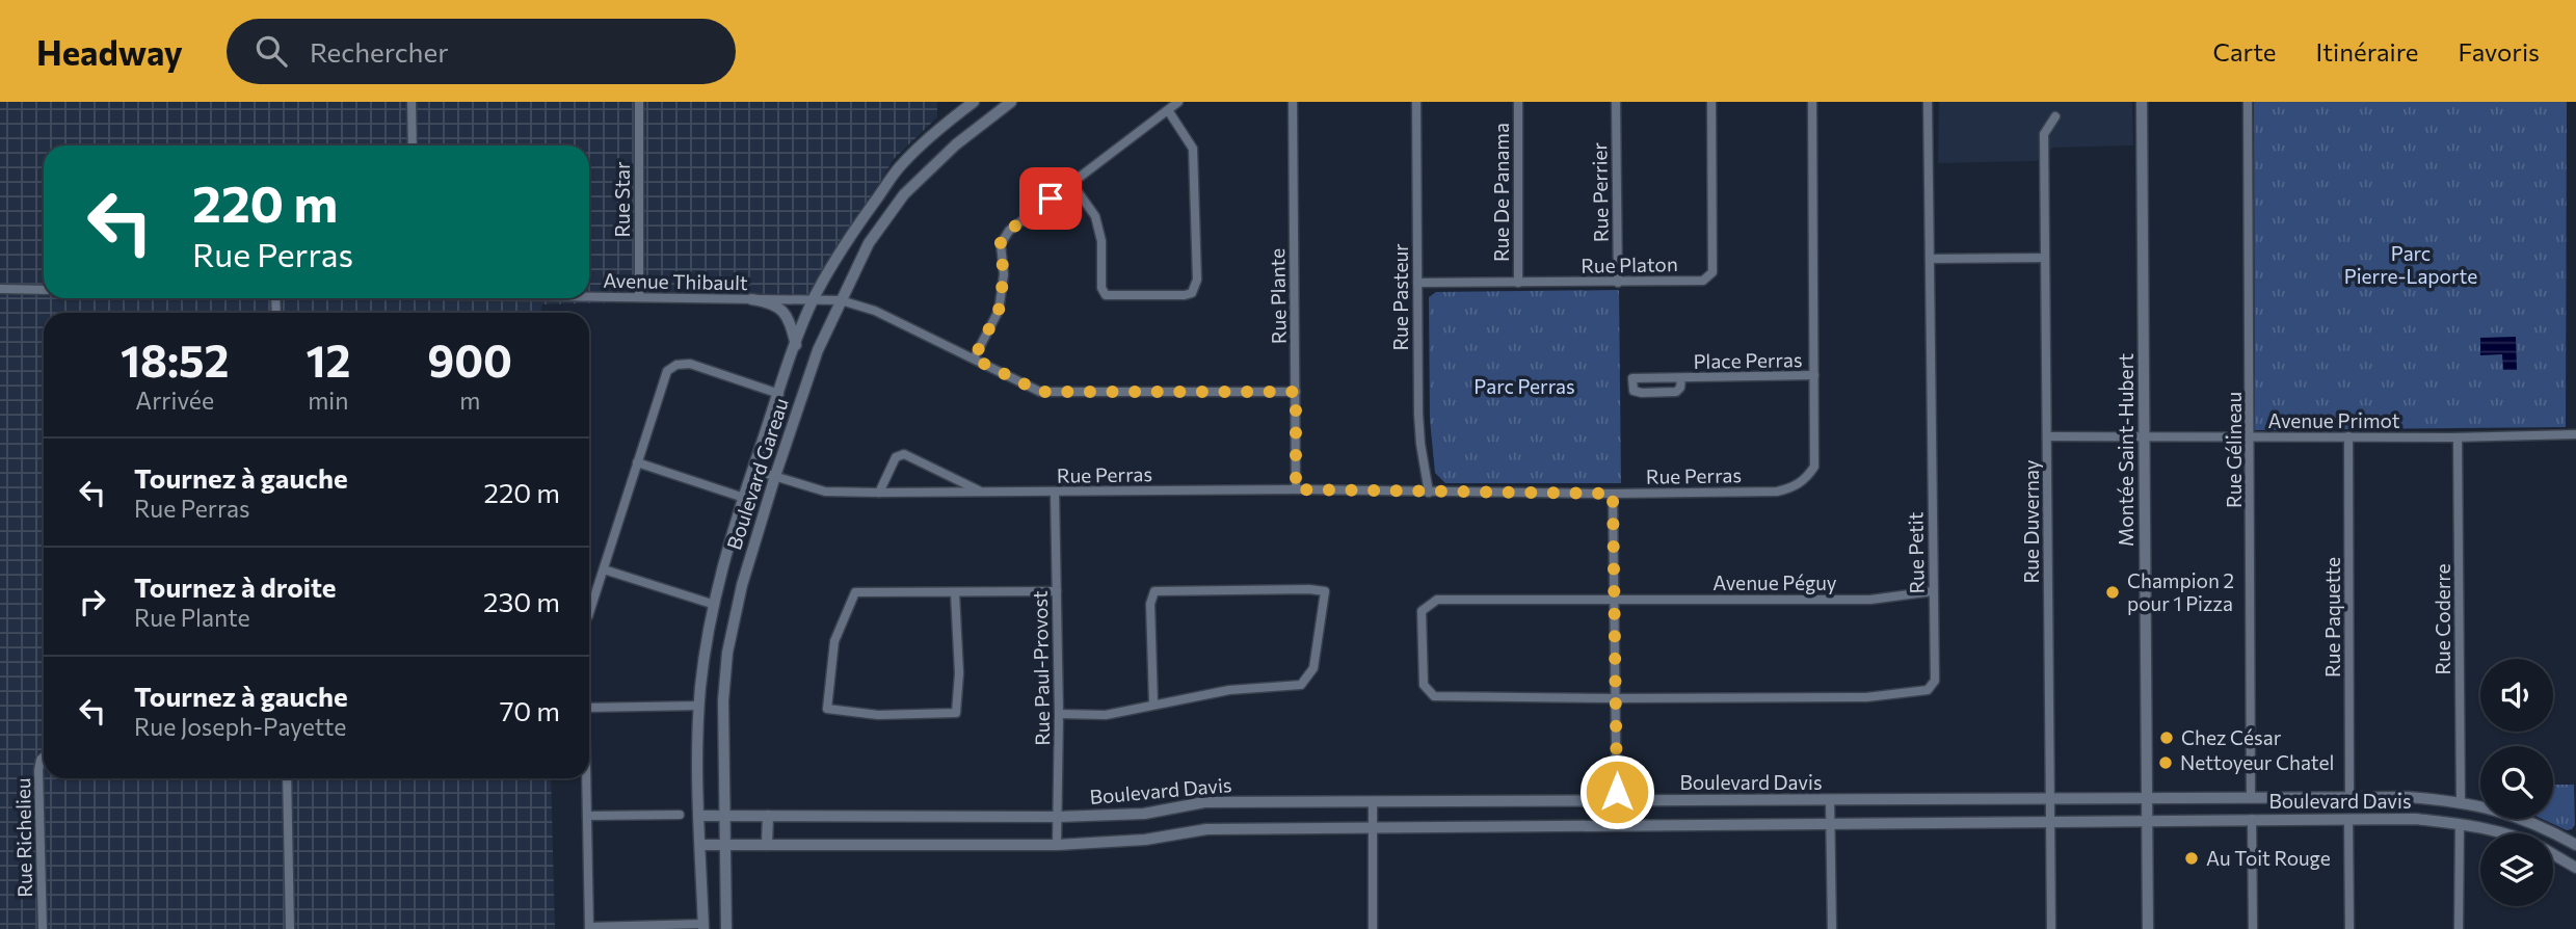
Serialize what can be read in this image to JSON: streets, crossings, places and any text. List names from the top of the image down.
{
  "streets": {
    "street": [
      "Rue De Panama",
      "Rue Perrier",
      "Rue Star",
      "Rue Platon",
      "Avenue Thibault",
      "Rue Plante",
      "Rue Pasteur",
      "Place Perras",
      "Avenue Primot",
      "Montée Saint-Hubert",
      "Rue Gélineau",
      "Boulevard Gareau",
      "Rue Perras",
      "Rue Duvernay",
      "Rue Petit",
      "Avenue Péguy",
      "Rue Paquette",
      "Rue Coderre",
      "Rue Paul-Provost",
      "Boulevard Davis",
      "Rue Richelieu"
    ]
  },
  "crossings": [
    ["Rue De Panama", "Rue Platon"],
    ["Rue Perrier", "Rue Platon"],
    ["Rue Star", "Avenue Thibault"],
    ["Rue Platon", "Rue Pasteur"],
    ["Avenue Thibault", "Rue Plante"],
    ["Avenue Thibault", "Boulevard Gareau"],
    ["Rue Plante", "Rue Perras"],
    ["Rue Pasteur", "Rue Perras"],
    ["Place Perras", "Rue Perras"],
    ["Avenue Primot", "Montée Saint-Hubert"],
    ["Avenue Primot", "Rue Gélineau"],
    ["Avenue Primot", "Rue Duvernay"],
    ["Avenue Primot", "Rue Paquette"],
    ["Avenue Primot", "Rue Coderre"],
    ["Montée Saint-Hubert", "Boulevard Davis"],
    ["Rue Gélineau", "Boulevard Davis"],
    ["Boulevard Gareau", "Rue Perras"],
    ["Boulevard Gareau", "Boulevard Davis"],
    ["Rue Perras", "Rue Paul-Provost"],
    ["Rue Duvernay", "Boulevard Davis"],
    ["Rue Petit", "Avenue Péguy"],
    ["Rue Paquette", "Boulevard Davis"],
    ["Rue Coderre", "Boulevard Davis"],
    ["Rue Paul-Provost", "Boulevard Davis"]
  ],
  "parks": ["Parc Pierre-Laporte", "Parc Perras"],
  "places": [
    "Champion 2 pour 1 Pizza",
    "Chez César",
    "Nettoyeur Chatel",
    "Au Toit Rouge"
  ],
  "page": {
    "header": "Headway",
    "search": "Rechercher",
    "nav": ["Carte", "Itinéraire", "Favoris"],
    "turn": ["220 m", "Rue Perras"],
    "eta": [
      "18:52",
      "Arrivée",
      "12",
      "min",
      "900",
      "m"
    ],
    "list": [
      {
        "name": "Tournez à gauche",
        "note": "Rue Perras",
        "value": "220 m"
      },
      {
        "name": "Tournez à droite",
        "note": "Rue Plante",
        "value": "230 m"
      },
      {
        "name": "Tournez à gauche",
        "note": "Rue Joseph-Payette",
        "value": "70 m"
      }
    ]
  }
}
